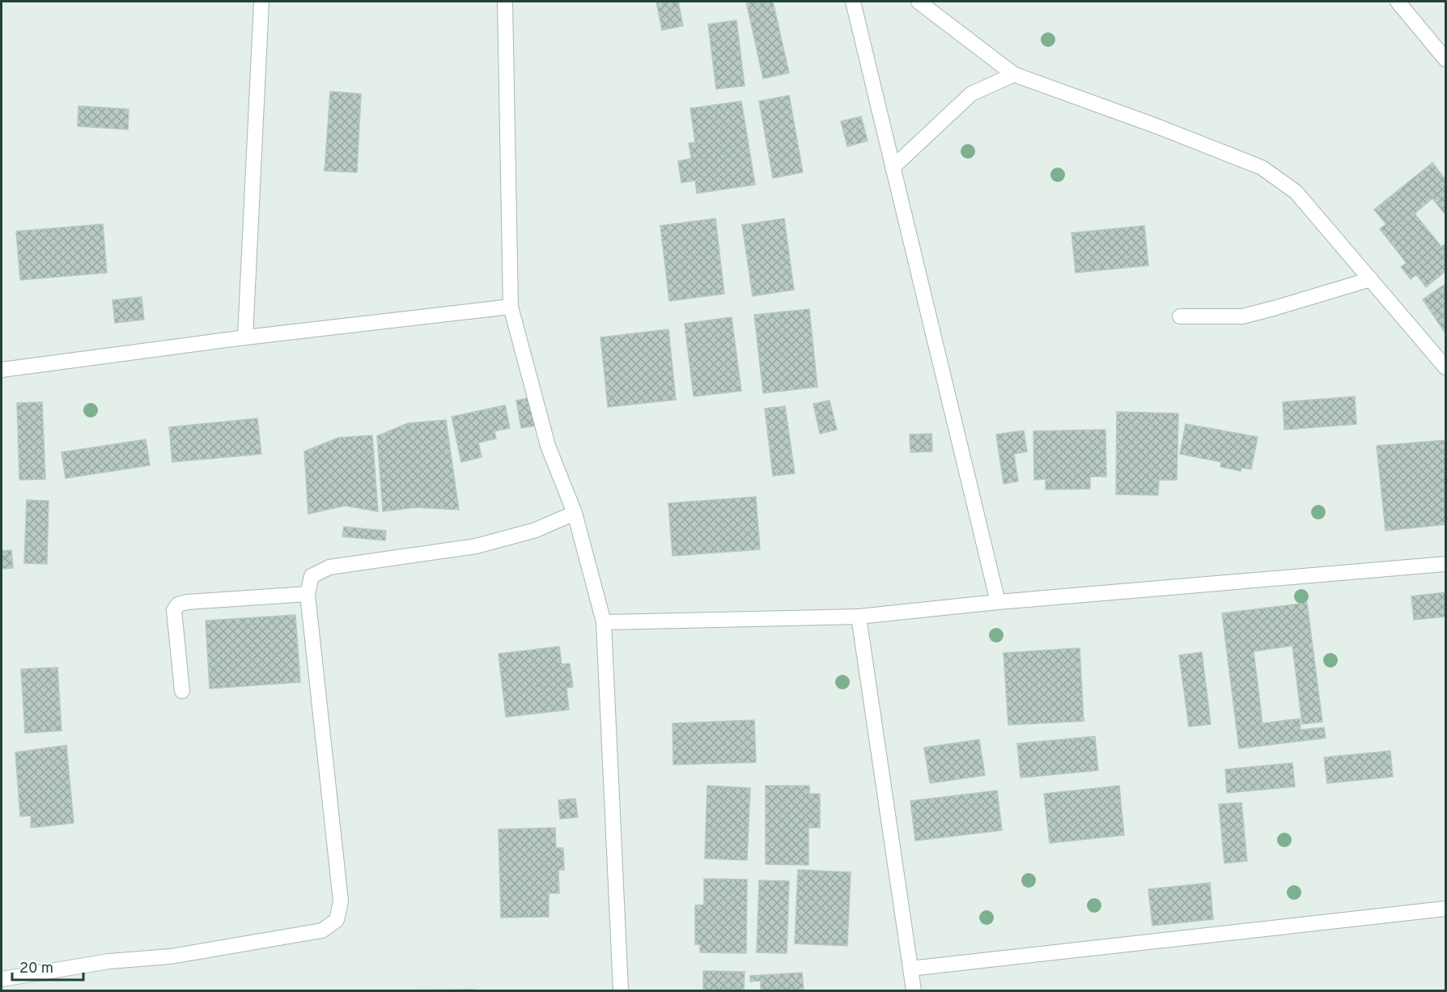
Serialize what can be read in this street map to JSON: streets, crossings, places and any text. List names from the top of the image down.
{
  "scale_bar": "20 m"
}
